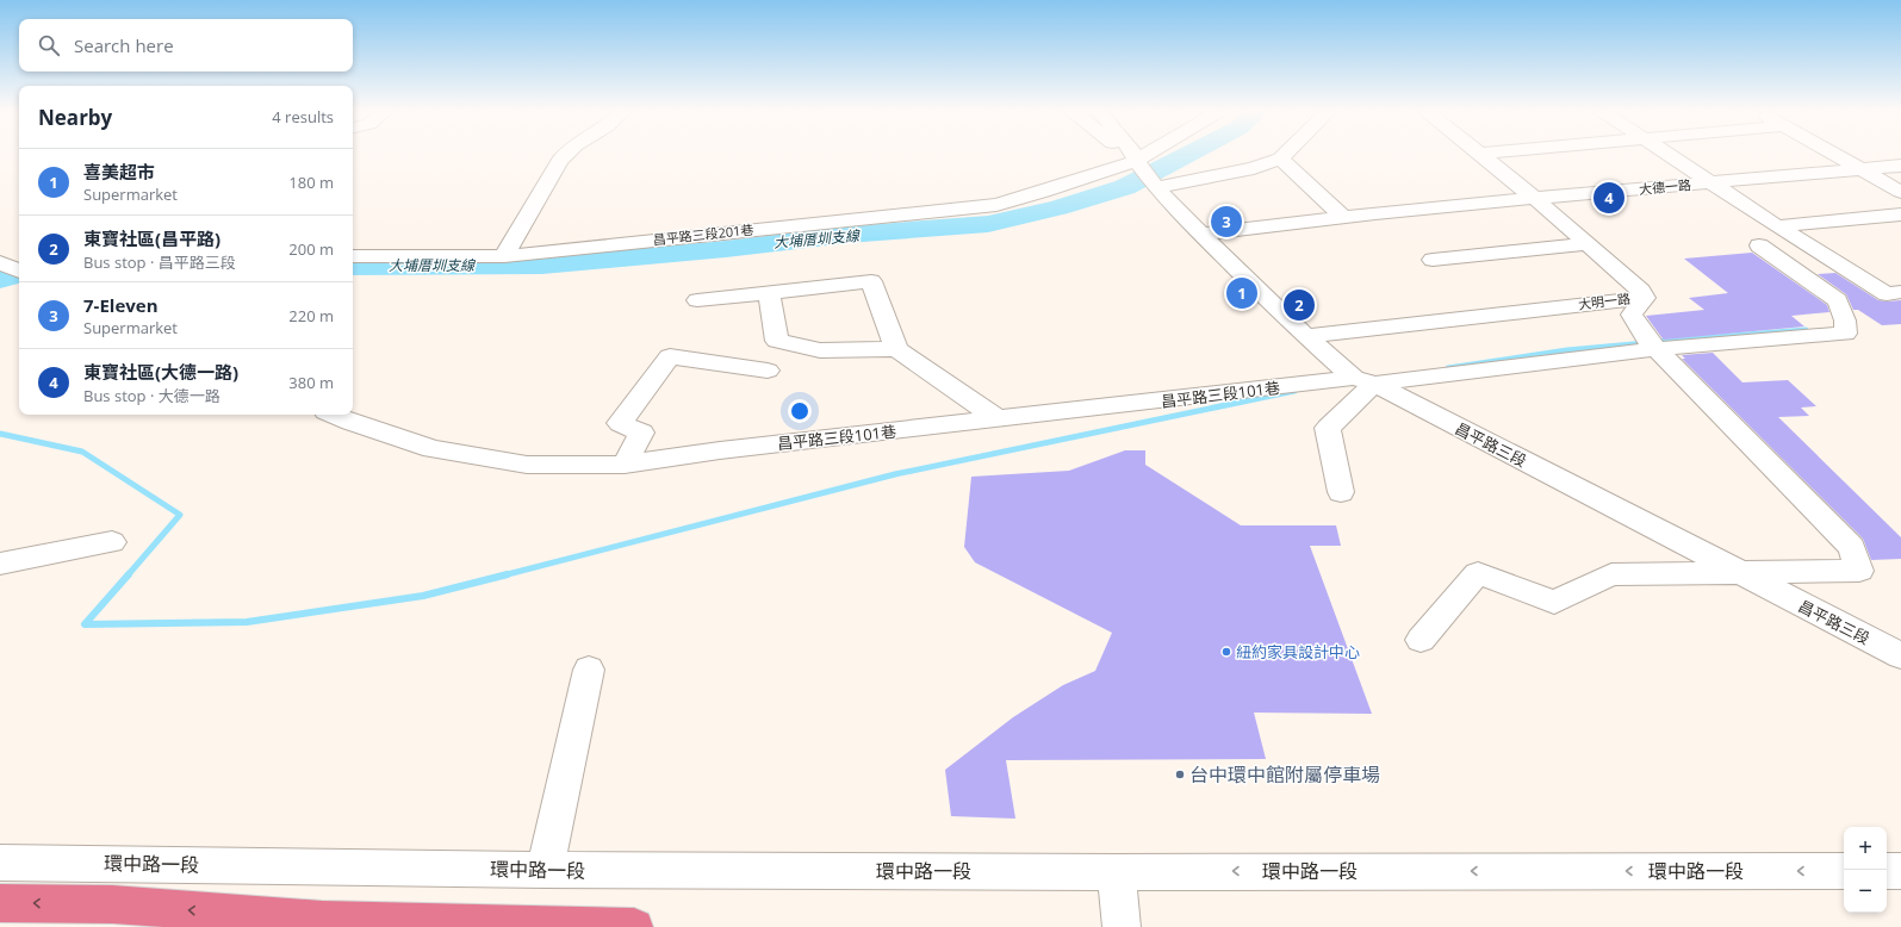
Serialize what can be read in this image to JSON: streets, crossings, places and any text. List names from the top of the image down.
{
  "streets": {
    "street": [
      "大德一路",
      "昌平路三段201巷",
      "大明一路",
      "昌平路三段101巷",
      "昌平路三段",
      "環中路一段"
    ]
  },
  "crossings": [
    ["大德一路", "大明一路"],
    ["大德一路", "昌平路三段"],
    ["昌平路三段201巷", "昌平路三段"],
    ["大明一路", "昌平路三段"],
    ["昌平路三段101巷", "昌平路三段"]
  ],
  "one_way": ["環中路一段"],
  "water": ["大埔厝圳支線"],
  "places": ["紐約家具設計中心", "台中環中館附屬停車場"],
  "page": {
    "search": "Search here",
    "heading": ["Nearby", "4 results"],
    "list": [
      {
        "mark": "1",
        "name": "喜美超市",
        "note": "Supermarket",
        "value": "180 m"
      },
      {
        "mark": "2",
        "name": "東寶社區(昌平路)",
        "note": "Bus stop · 昌平路三段",
        "value": "200 m"
      },
      {
        "mark": "3",
        "name": "7-Eleven",
        "note": "Supermarket",
        "value": "220 m"
      },
      {
        "mark": "4",
        "name": "東寶社區(大德一路)",
        "note": "Bus stop · 大德一路",
        "value": "380 m"
      }
    ],
    "pins": [
      "4",
      "3",
      "1",
      "2"
    ],
    "map_buttons": ["+", "−"]
  }
}
